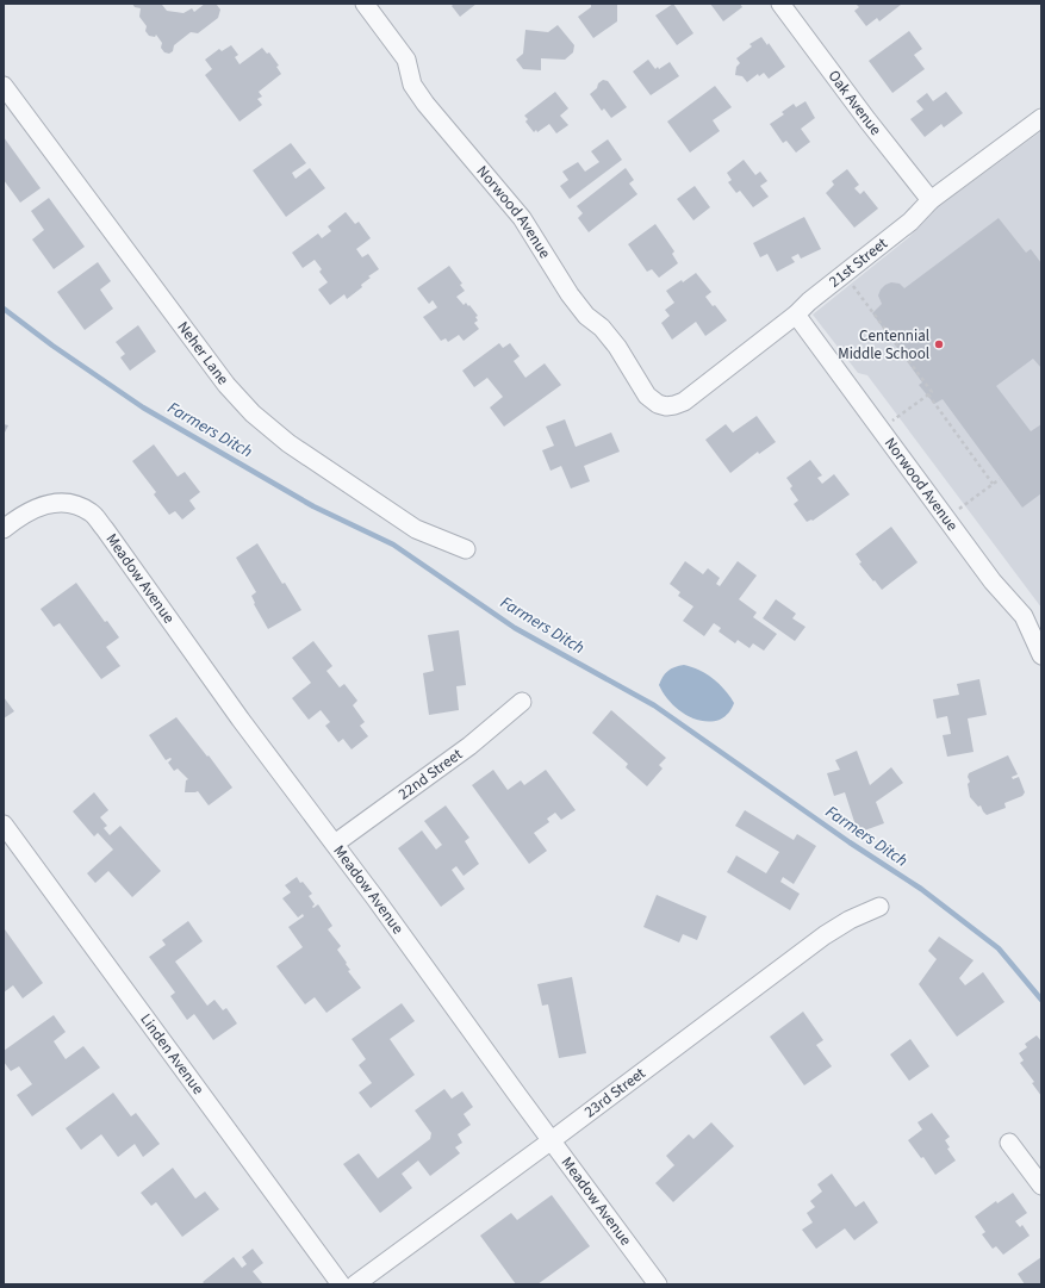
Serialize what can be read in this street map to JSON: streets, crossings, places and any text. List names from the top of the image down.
{
  "streets": {
    "street": [
      "Oak Avenue",
      "Norwood Avenue",
      "21st Street",
      "Neher Lane",
      "Meadow Avenue",
      "22nd Street",
      "Linden Avenue",
      "23rd Street"
    ]
  },
  "crossings": [
    ["Oak Avenue", "21st Street"],
    ["Norwood Avenue", "21st Street"],
    ["Meadow Avenue", "22nd Street"],
    ["Meadow Avenue", "23rd Street"]
  ],
  "water": ["Farmers Ditch"],
  "places": ["Centennial Middle School"]
}
